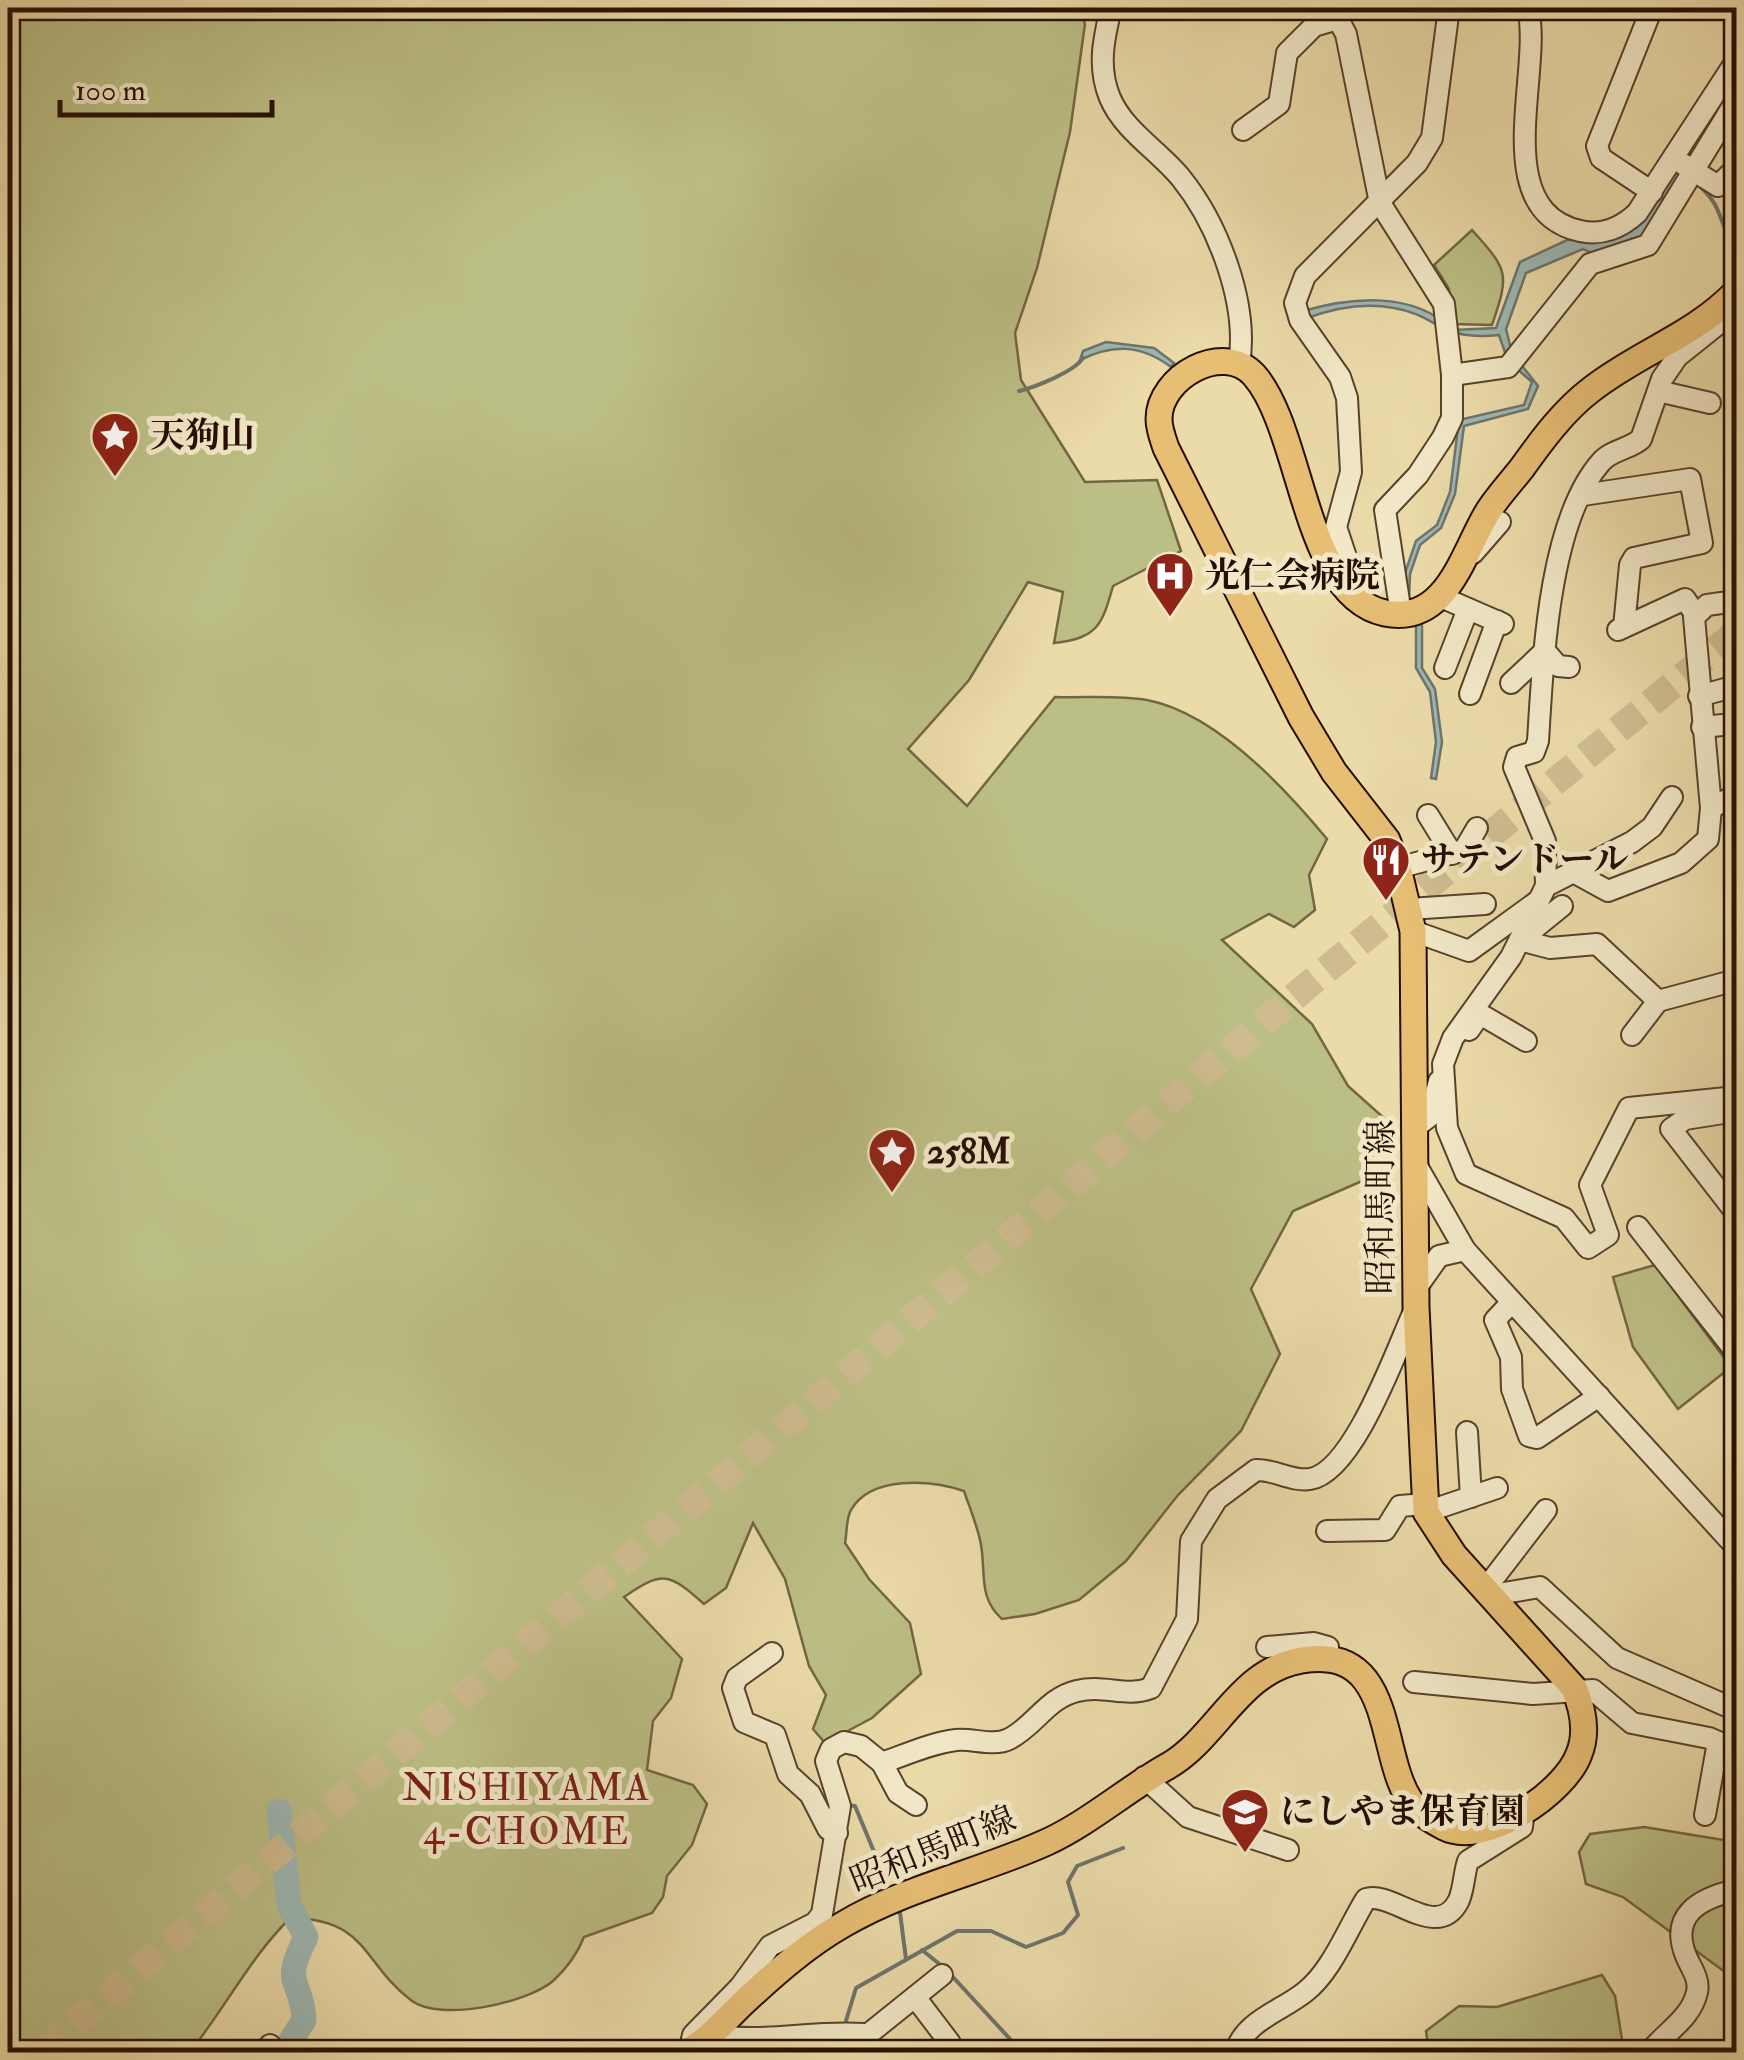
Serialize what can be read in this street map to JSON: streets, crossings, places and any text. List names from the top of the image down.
{
  "streets": {
    "main road": ["昭和馬町線"]
  },
  "districts": ["NISHIYAMA 4-CHOME"],
  "places": {
    "place": ["天狗山", "258M"],
    "hospital": ["光仁会病院"],
    "restaurant": ["サテンドール"],
    "school or university": ["にしやま保育園"]
  },
  "scale_bar": "100 m"
}
